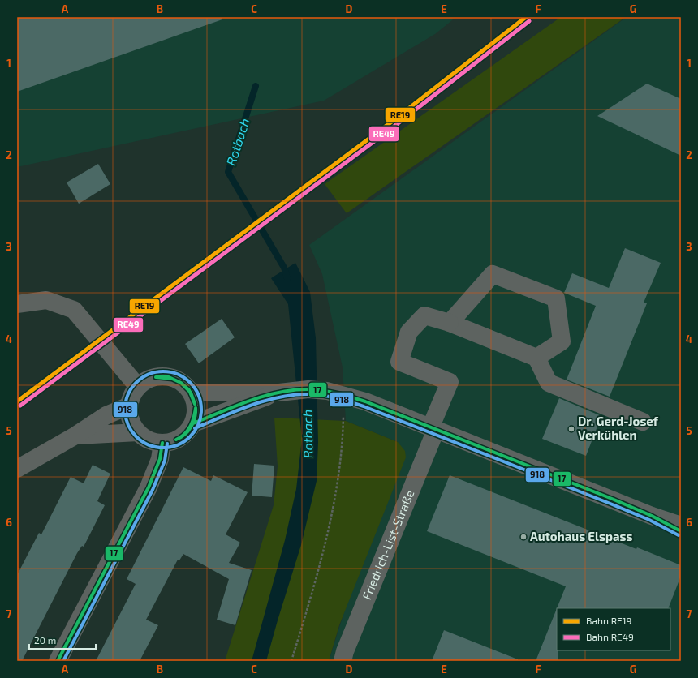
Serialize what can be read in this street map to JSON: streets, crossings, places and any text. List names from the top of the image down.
{
  "streets": {
    "street": ["Friedrich-List-Straße"]
  },
  "water": ["Rotbach"],
  "places": ["Dr. Gerd-Josef Verkühlen", "Autohaus Elspass"],
  "lines": [
    "rail line RE19",
    "rail line RE49",
    "transit line 918",
    "transit line 17"
  ],
  "legend": ["Bahn RE19", "Bahn RE49"],
  "scale_bar": "20 m",
  "grid": {
    "columns": [
      "A",
      "B",
      "C",
      "D",
      "E",
      "F",
      "G"
    ],
    "rows": [
      "1",
      "2",
      "3",
      "4",
      "5",
      "6",
      "7"
    ]
  }
}
